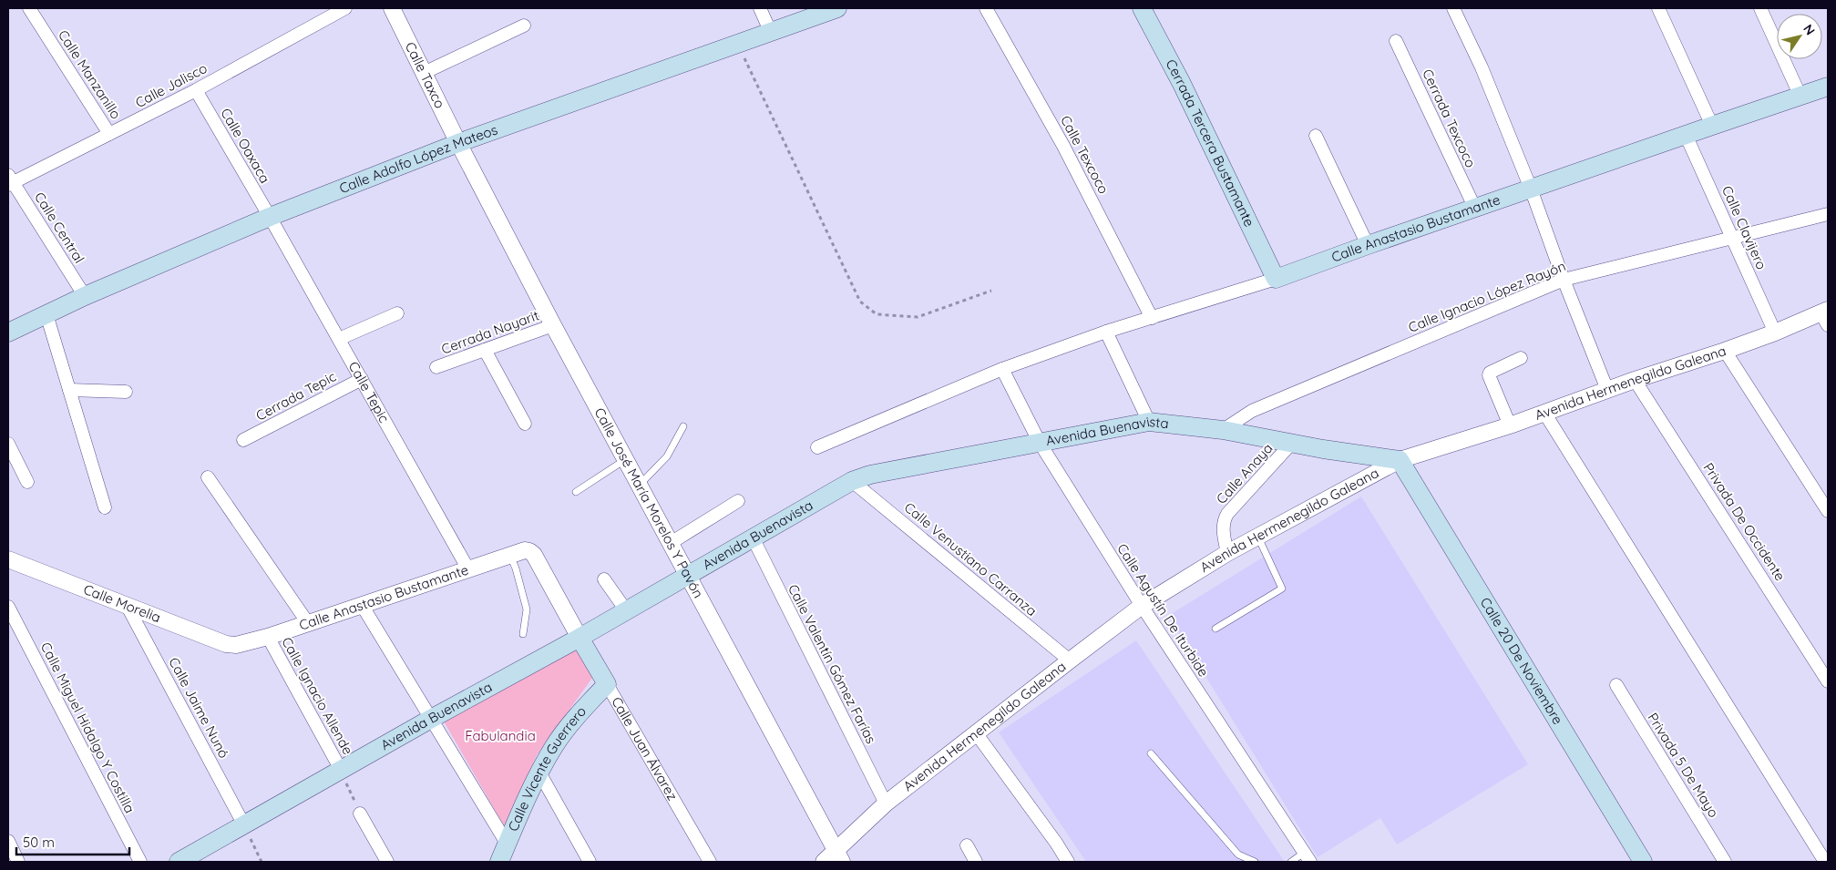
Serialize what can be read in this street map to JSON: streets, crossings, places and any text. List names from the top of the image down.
{
  "streets": {
    "main road": [
      "Cerrada Tercera Bustamante",
      "Calle Adolfo López Mateos",
      "Calle Anastasio Bustamante",
      "Avenida Buenavista",
      "Calle 20 De Noviembre",
      "Calle Juan Álvarez",
      "Calle Vicente Guerrero"
    ],
    "street": [
      "Calle Manzanillo",
      "Calle Taxco",
      "Calle Jalisco",
      "Cerrada Texcoco",
      "Calle Oaxaca",
      "Calle Texcoco",
      "Calle Central",
      "Calle Clavijero",
      "Calle Ignacio López Rayón",
      "Cerrada Nayarit",
      "Avenida Hermenegildo Galeana",
      "Calle Tepic",
      "Cerrada Tepic",
      "Calle Anaya",
      "Calle José María Morelos Y Pavón",
      "Privada De Occidente",
      "Calle Venustiano Carranza",
      "Calle Morelia",
      "Calle Agustín De Iturbide",
      "Calle Valentín Gómez Farías",
      "Calle Ignacio Allende",
      "Calle Jaime Nunó",
      "Calle Miguel Hidalgo Y Costilla",
      "Privada 5 De Mayo"
    ]
  },
  "crossings": [
    ["Calle Manzanillo", "Calle Jalisco"],
    ["Calle Taxco", "Calle Adolfo López Mateos"],
    ["Calle Taxco", "Calle José María Morelos Y Pavón"],
    ["Calle Jalisco", "Calle Oaxaca"],
    ["Calle Jalisco", "Calle Central"],
    ["Cerrada Texcoco", "Calle Anastasio Bustamante"],
    ["Cerrada Tercera Bustamante", "Calle Anastasio Bustamante"],
    ["Calle Oaxaca", "Calle Adolfo López Mateos"],
    ["Calle Oaxaca", "Calle Tepic"],
    ["Calle Texcoco", "Calle Anastasio Bustamante"],
    ["Calle Adolfo López Mateos", "Calle Central"],
    ["Calle Adolfo López Mateos", "Calle Tepic"],
    ["Calle Adolfo López Mateos", "Calle José María Morelos Y Pavón"],
    ["Calle Clavijero", "Calle Anastasio Bustamante"],
    ["Calle Clavijero", "Calle Ignacio López Rayón"],
    ["Calle Clavijero", "Avenida Hermenegildo Galeana"],
    ["Calle Anastasio Bustamante", "Calle Tepic"],
    ["Calle Anastasio Bustamante", "Avenida Buenavista"],
    ["Calle Anastasio Bustamante", "Calle Morelia"],
    ["Calle Anastasio Bustamante", "Calle Agustín De Iturbide"],
    ["Calle Anastasio Bustamante", "Calle Ignacio Allende"],
    ["Calle Anastasio Bustamante", "Calle Juan Álvarez"],
    ["Calle Ignacio López Rayón", "Avenida Buenavista"],
    ["Cerrada Nayarit", "Calle José María Morelos Y Pavón"],
    ["Avenida Hermenegildo Galeana", "Avenida Buenavista"],
    ["Avenida Hermenegildo Galeana", "Calle Anaya"],
    ["Avenida Hermenegildo Galeana", "Calle José María Morelos Y Pavón"],
    ["Avenida Hermenegildo Galeana", "Privada De Occidente"],
    ["Avenida Hermenegildo Galeana", "Calle Venustiano Carranza"],
    ["Avenida Hermenegildo Galeana", "Calle Agustín De Iturbide"],
    ["Avenida Hermenegildo Galeana", "Calle 20 De Noviembre"],
    ["Avenida Hermenegildo Galeana", "Calle Valentín Gómez Farías"],
    ["Calle Tepic", "Cerrada Tepic"],
    ["Avenida Buenavista", "Calle Anaya"],
    ["Avenida Buenavista", "Calle José María Morelos Y Pavón"],
    ["Avenida Buenavista", "Calle Venustiano Carranza"],
    ["Avenida Buenavista", "Calle Agustín De Iturbide"],
    ["Avenida Buenavista", "Calle 20 De Noviembre"],
    ["Avenida Buenavista", "Calle Valentín Gómez Farías"],
    ["Avenida Buenavista", "Calle Ignacio Allende"],
    ["Avenida Buenavista", "Calle Jaime Nunó"],
    ["Avenida Buenavista", "Calle Juan Álvarez"],
    ["Calle Morelia", "Calle Jaime Nunó"],
    ["Calle Juan Álvarez", "Calle Vicente Guerrero"]
  ],
  "parks": ["Fabulandia"],
  "scale_bar": "50 m",
  "north": "top right"
}
